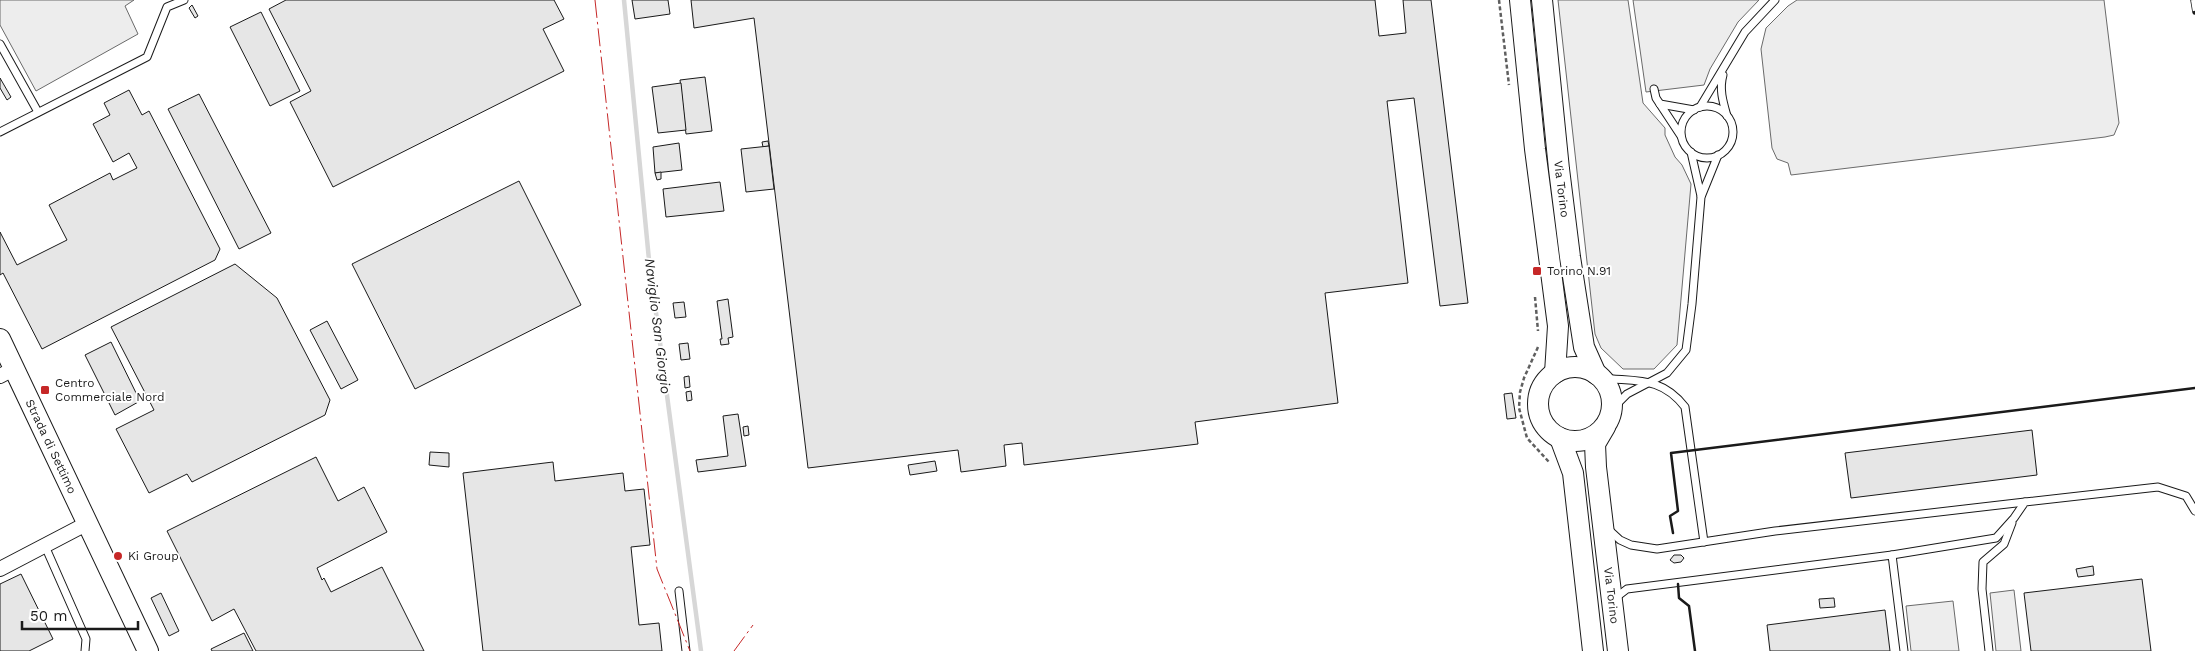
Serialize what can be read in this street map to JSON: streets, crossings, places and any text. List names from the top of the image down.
{
  "streets": {
    "main road": ["Via Torino", "Strada di Settimo"]
  },
  "water": ["Naviglio San Giorgio"],
  "places": {
    "transit": ["Torino N.91", "Centro Commerciale Nord"],
    "other": ["Ki Group"]
  },
  "scale_bar": "50 m"
}
